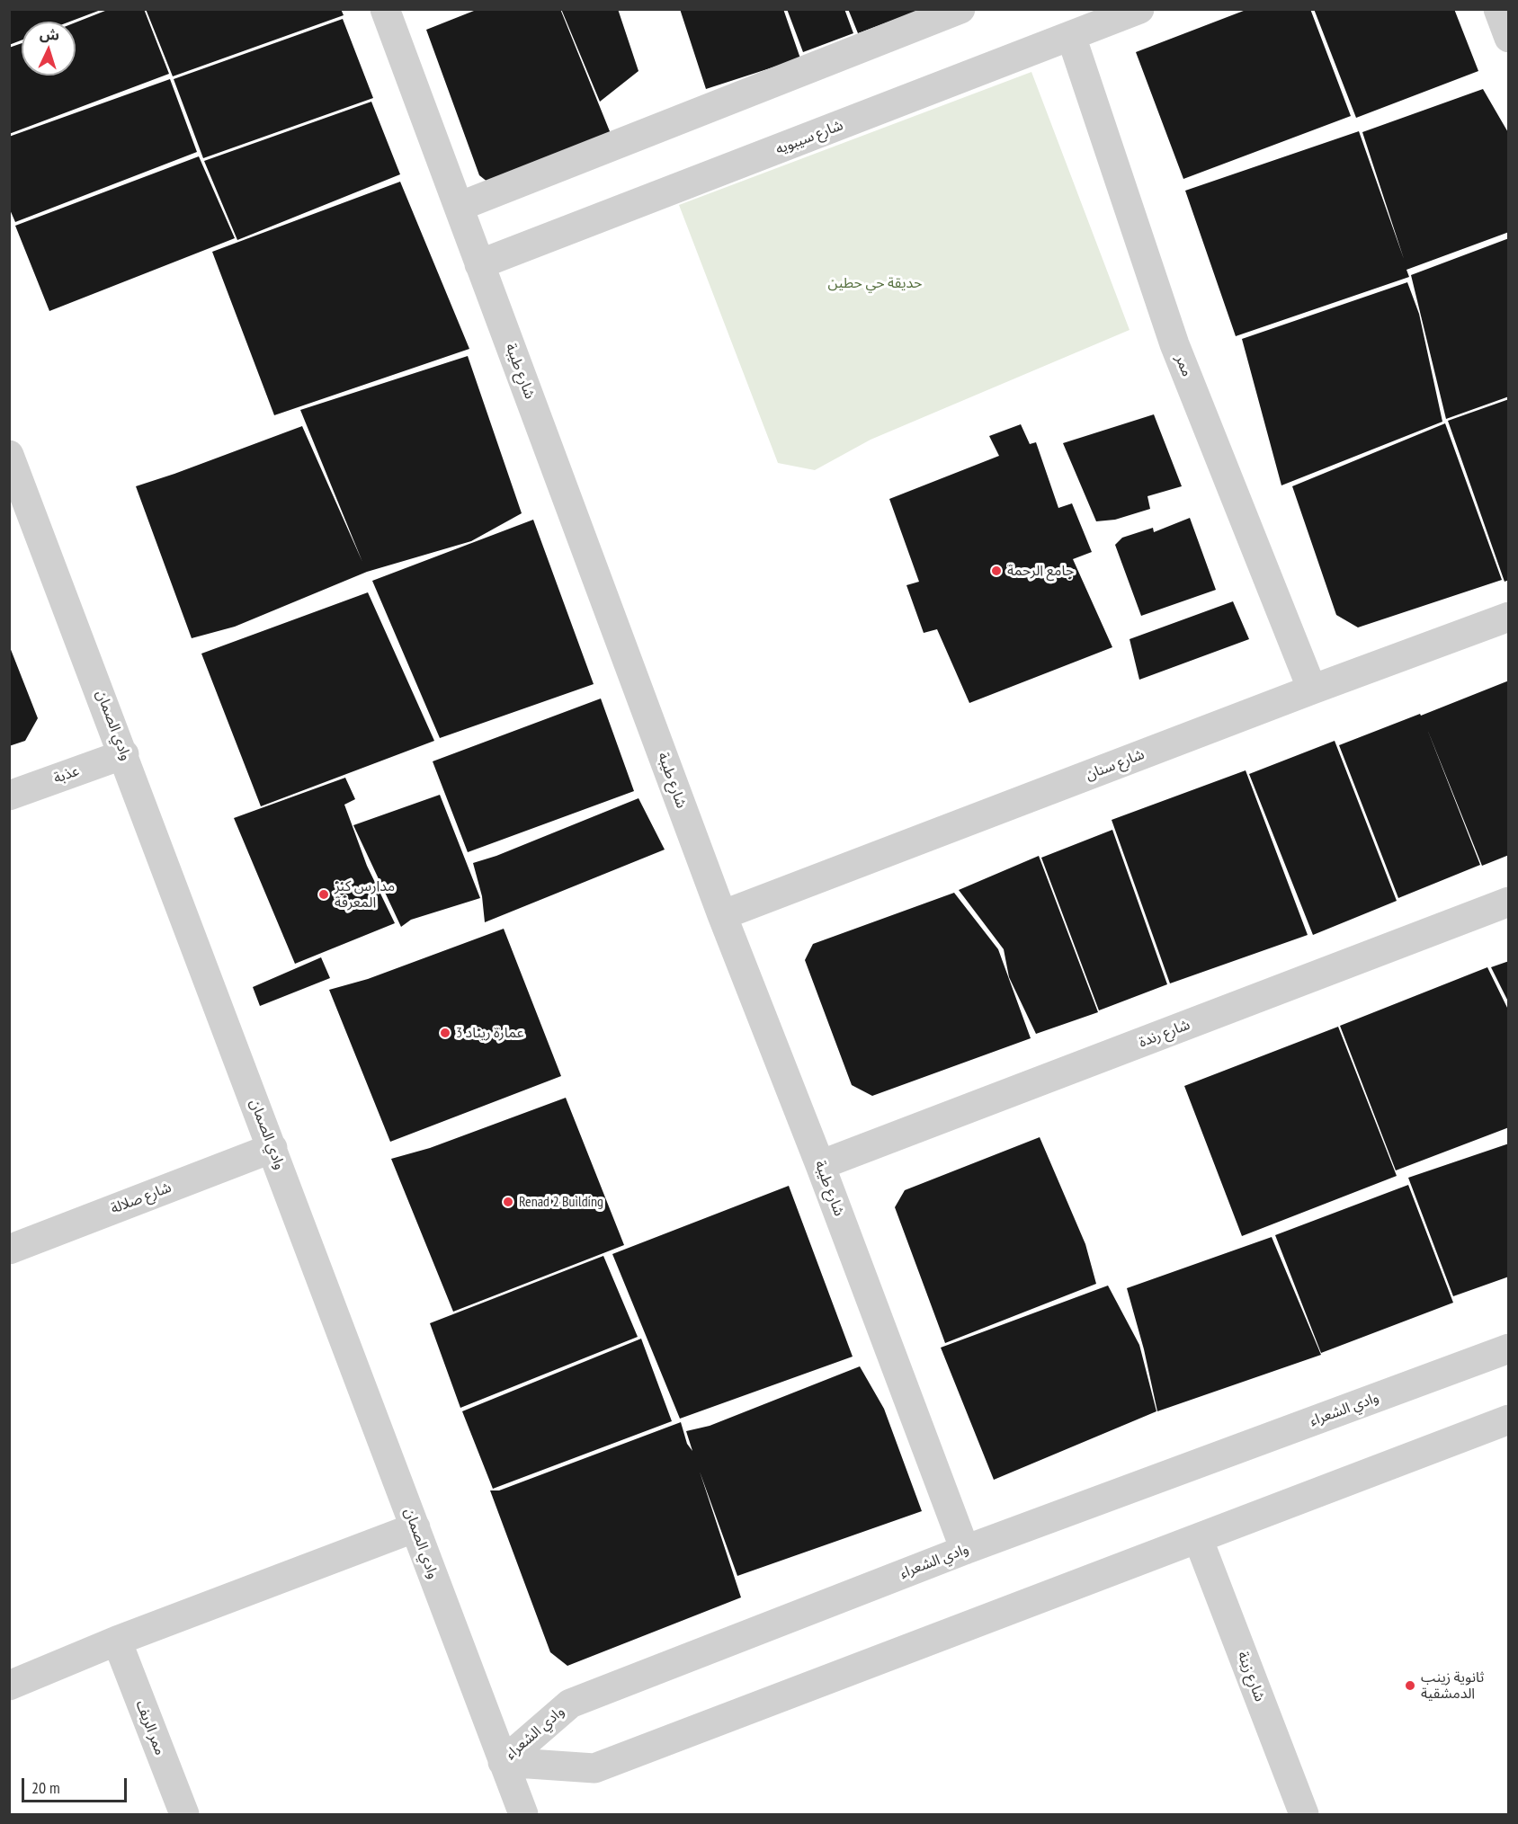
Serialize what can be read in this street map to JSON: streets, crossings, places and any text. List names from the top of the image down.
{
  "streets": {
    "street": [
      "شارع سيبويه",
      "ممر",
      "شارع طيبة",
      "وادي الصمان",
      "شارع سنان",
      "عذبة",
      "شارع رندة",
      "شارع صلالة",
      "وادي الشعراء",
      "شارع زينة",
      "ممر الريف"
    ]
  },
  "crossings": [
    ["شارع سيبويه", "ممر"],
    ["شارع سيبويه", "شارع طيبة"],
    ["ممر", "شارع سنان"],
    ["شارع طيبة", "شارع سنان"],
    ["شارع طيبة", "شارع رندة"],
    ["شارع طيبة", "وادي الشعراء"],
    ["وادي الصمان", "عذبة"],
    ["وادي الصمان", "شارع صلالة"],
    ["وادي الصمان", "وادي الشعراء"],
    ["وادي الشعراء", "شارع زينة"]
  ],
  "parks": ["حديقة حي حطين"],
  "places": [
    "جامع الرحمة",
    "مدارس كنز المعرفة",
    "عمارة ريناد 3",
    "Renad 2 Building",
    "ثانوية زينب الدمشقية"
  ],
  "scale_bar": "20 m",
  "north": "top"
}
